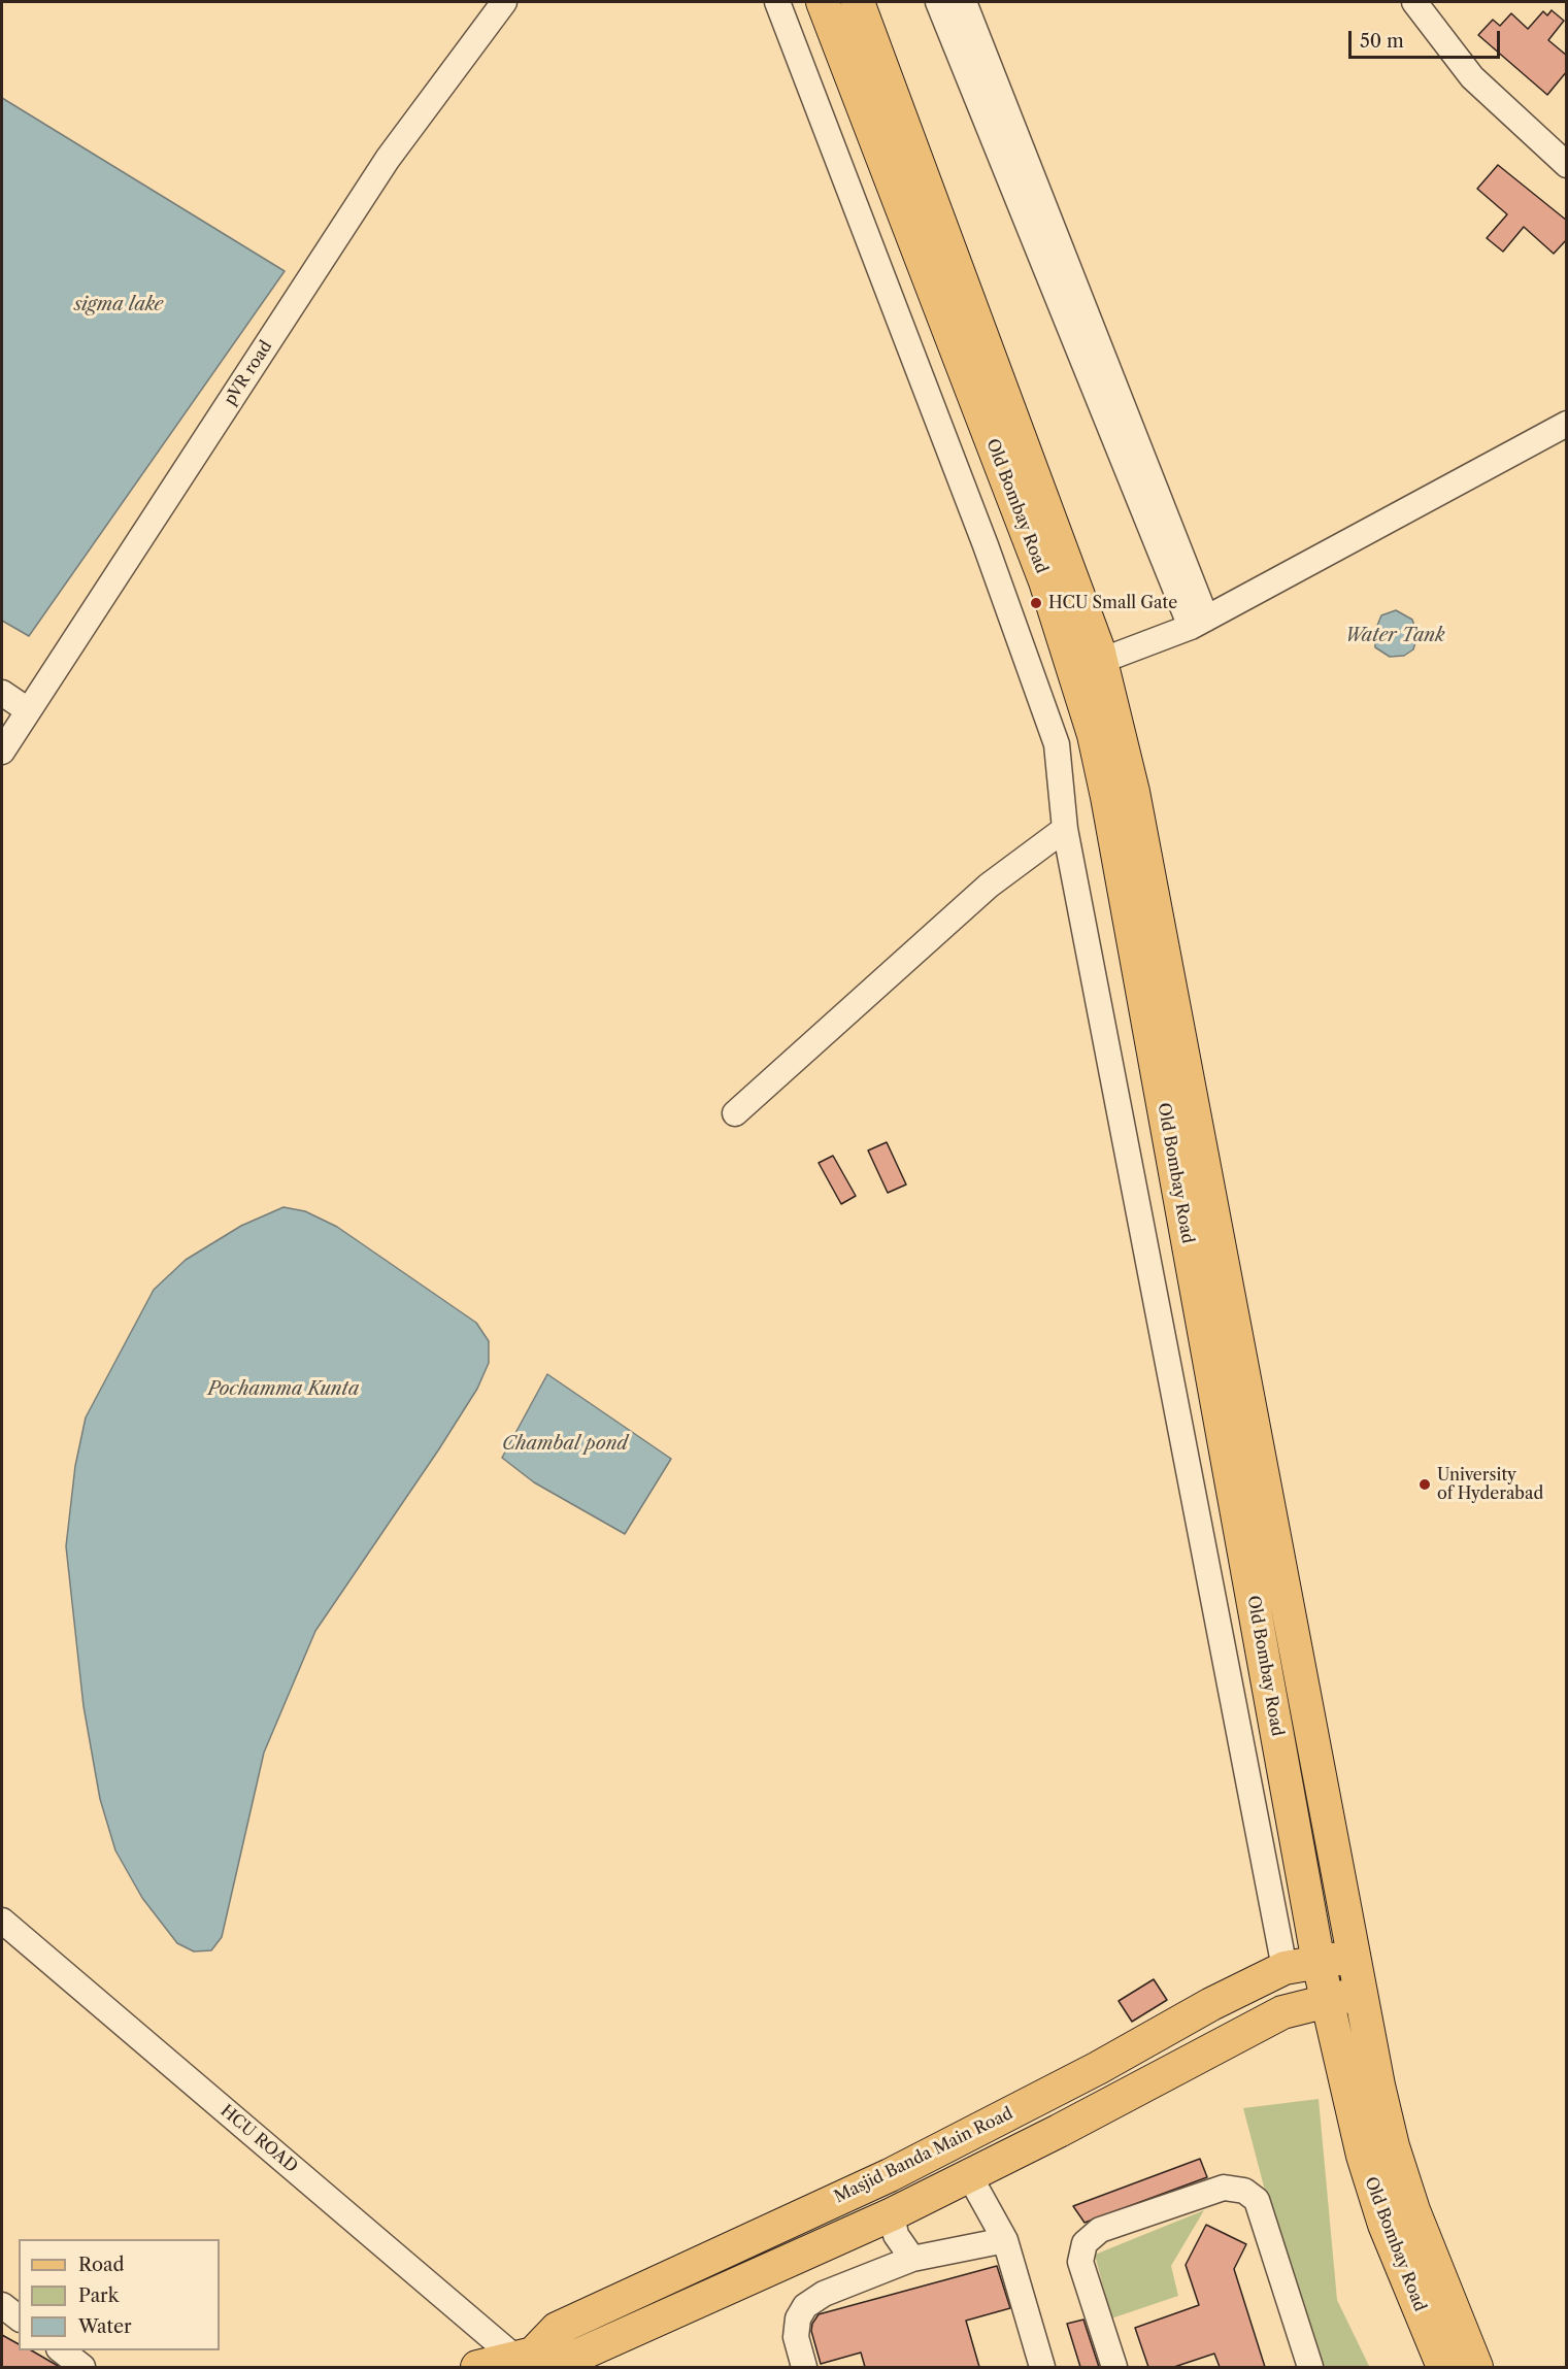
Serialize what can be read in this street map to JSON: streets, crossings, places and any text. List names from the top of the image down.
{
  "streets": {
    "main road": ["Old Bombay Road", "Masjid Banda Main Road"],
    "street": ["pVR road", "HCU ROAD"]
  },
  "crossings": [
    ["Old Bombay Road", "Masjid Banda Main Road"],
    ["HCU ROAD", "Masjid Banda Main Road"]
  ],
  "water": [
    "sigma lake",
    "Water Tank",
    "Pochamma Kunta",
    "Chambal pond"
  ],
  "places": ["HCU Small Gate", "University of Hyderabad"],
  "legend": ["Road", "Park", "Water"],
  "scale_bar": "50 m"
}
